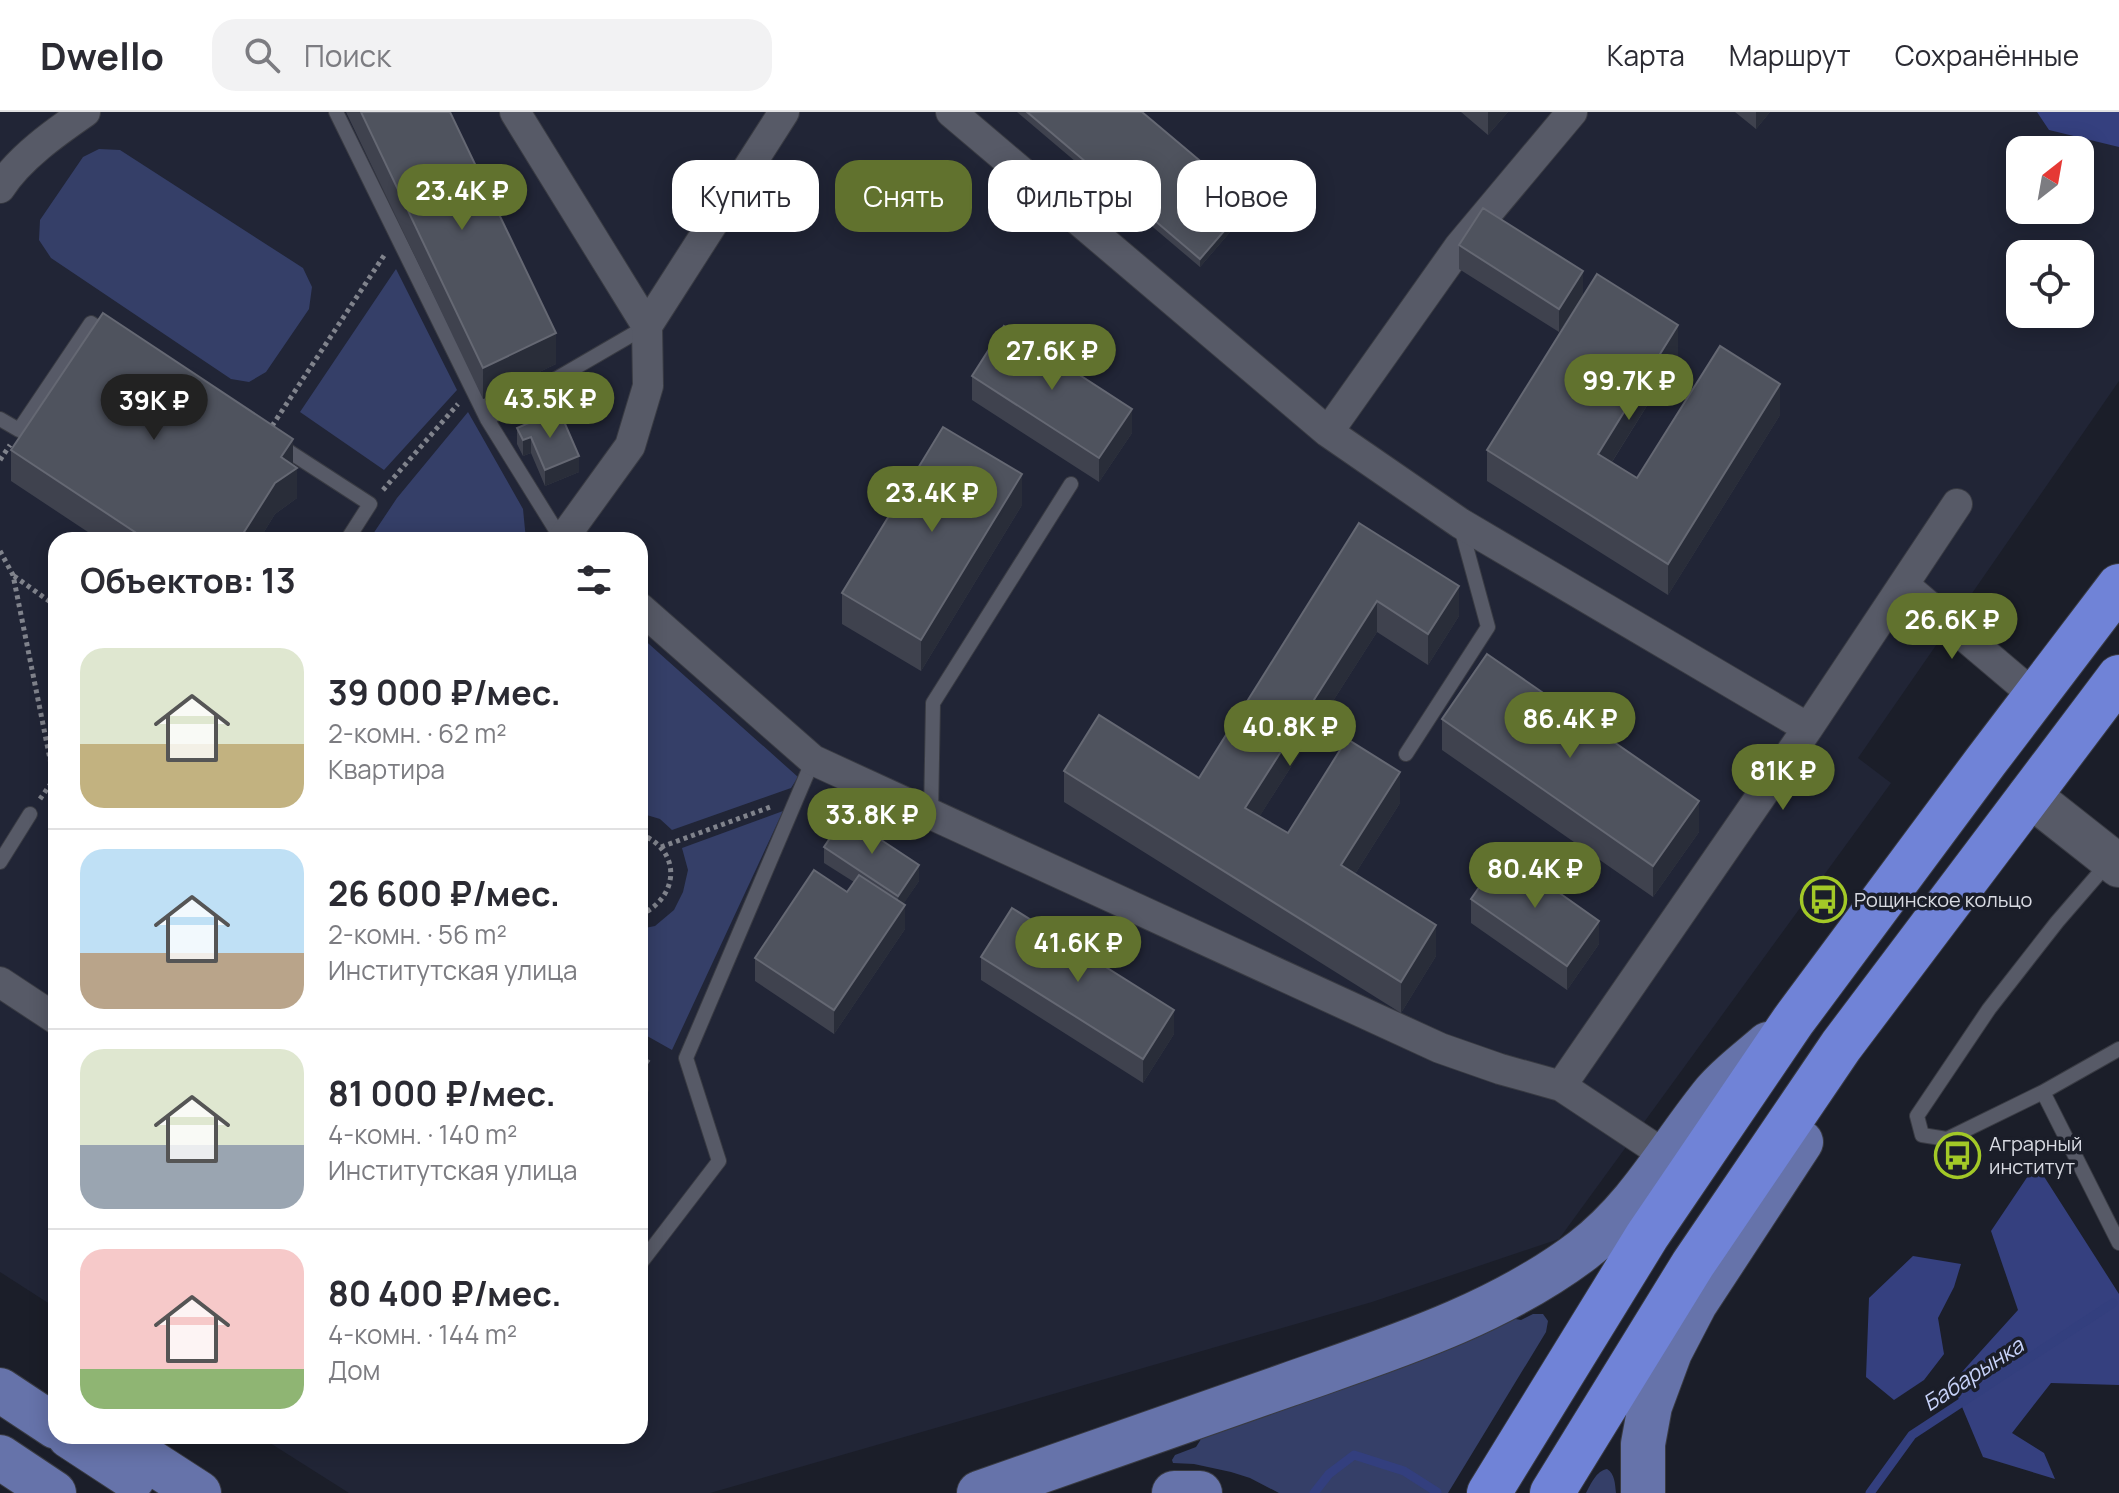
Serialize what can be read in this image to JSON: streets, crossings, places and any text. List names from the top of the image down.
{
  "water": ["Бабарынка"],
  "places": {
    "bus stop": ["Рощинское кольцо", "Аграрный институт"]
  },
  "north": "top right",
  "page": {
    "header": "Dwello",
    "search": "Поиск",
    "nav": ["Карта", "Маршрут", "Сохранённые"],
    "chip": [
      "Купить",
      "Снять",
      "Фильтры",
      "Новое"
    ],
    "price": [
      "23.4K ₽",
      "27.6K ₽",
      "99.7K ₽",
      "43.5K ₽",
      "39K ₽",
      "23.4K ₽",
      "26.6K ₽",
      "86.4K ₽",
      "40.8K ₽",
      "81K ₽",
      "33.8K ₽",
      "80.4K ₽",
      "41.6K ₽"
    ],
    "heading": "Объектов: 13",
    "list": [
      {
        "name": "39 000 ₽/мес.",
        "note": "2-комн. · 62 m² · Квартира"
      },
      {
        "name": "26 600 ₽/мес.",
        "note": "2-комн. · 56 m² · Институтская улица"
      },
      {
        "name": "81 000 ₽/мес.",
        "note": "4-комн. · 140 m² · Институтская улица"
      },
      {
        "name": "80 400 ₽/мес.",
        "note": "4-комн. · 144 m² · Дом"
      }
    ]
  }
}
